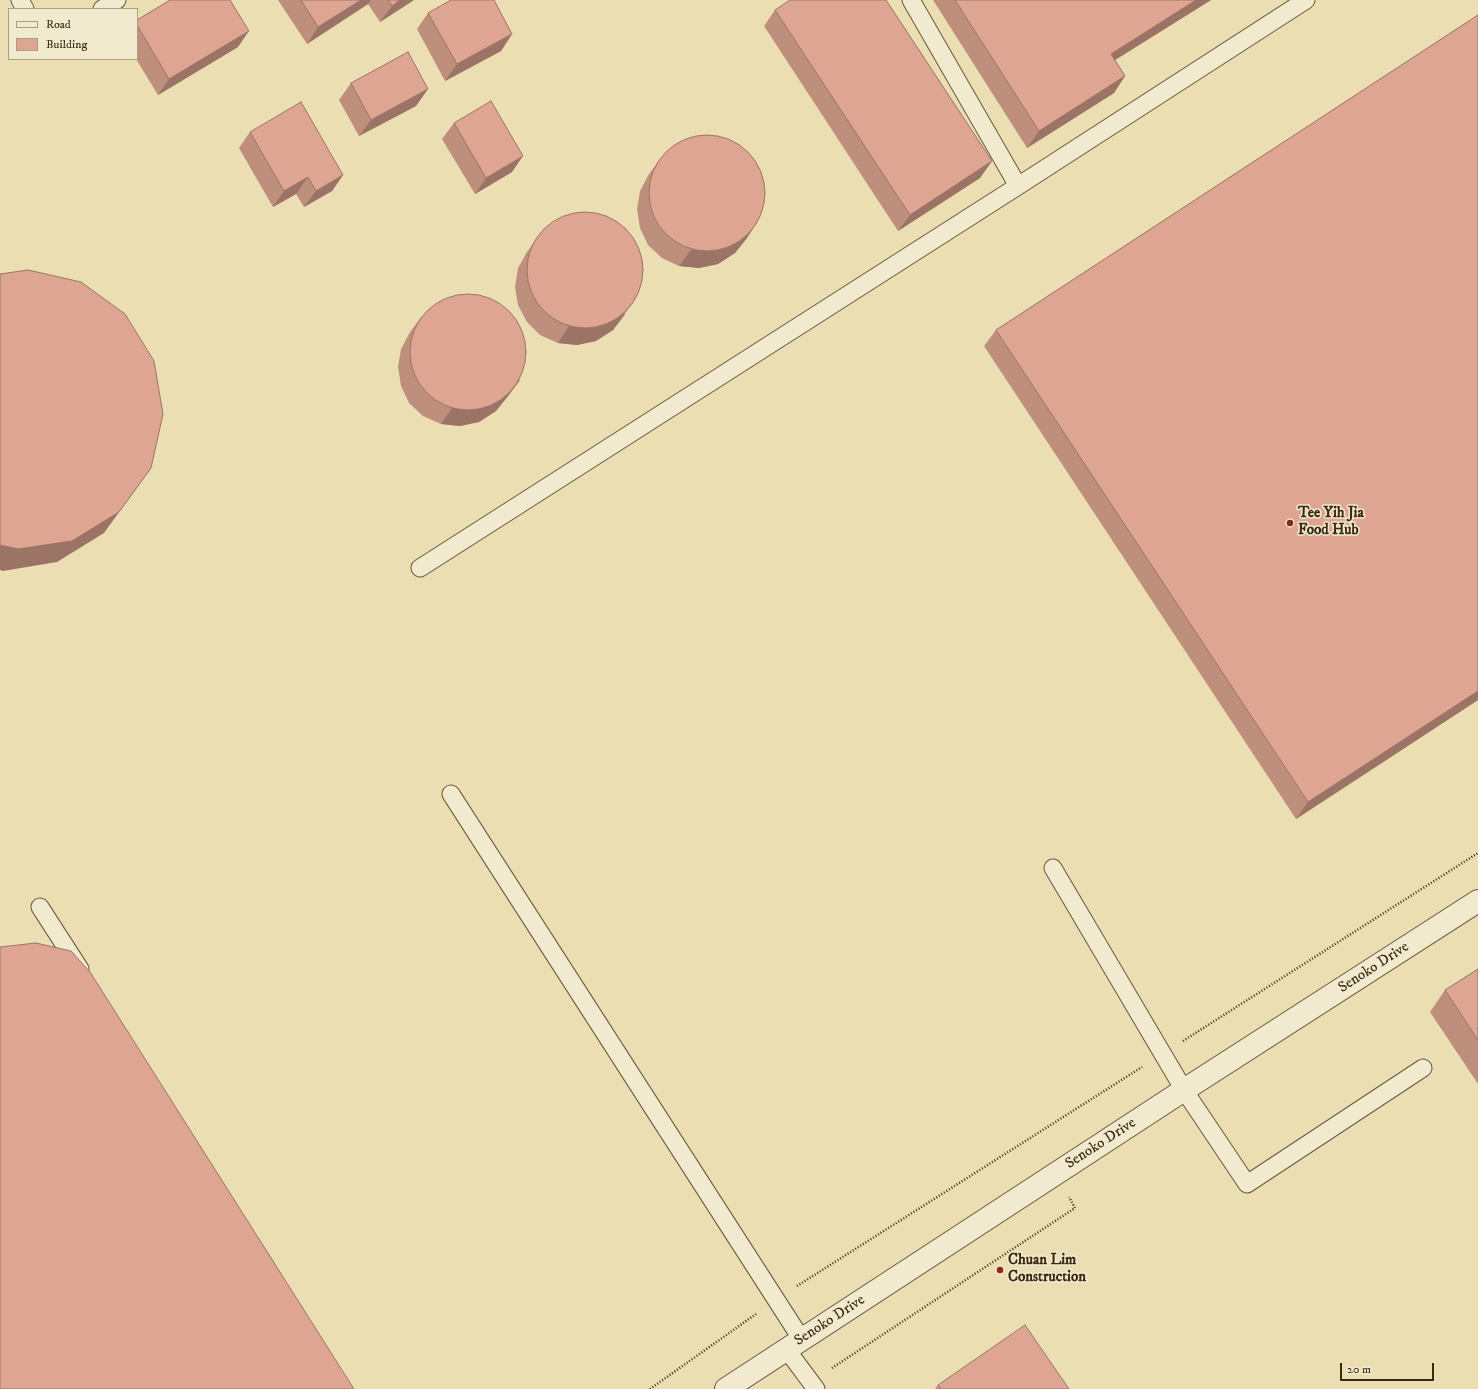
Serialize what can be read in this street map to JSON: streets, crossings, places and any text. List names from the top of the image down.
{
  "streets": {
    "street": ["Senoko Drive"]
  },
  "places": ["Tee Yih Jia Food Hub", "Chuan Lim Construction"],
  "legend": ["Road", "Building"],
  "scale_bar": "20 m"
}
